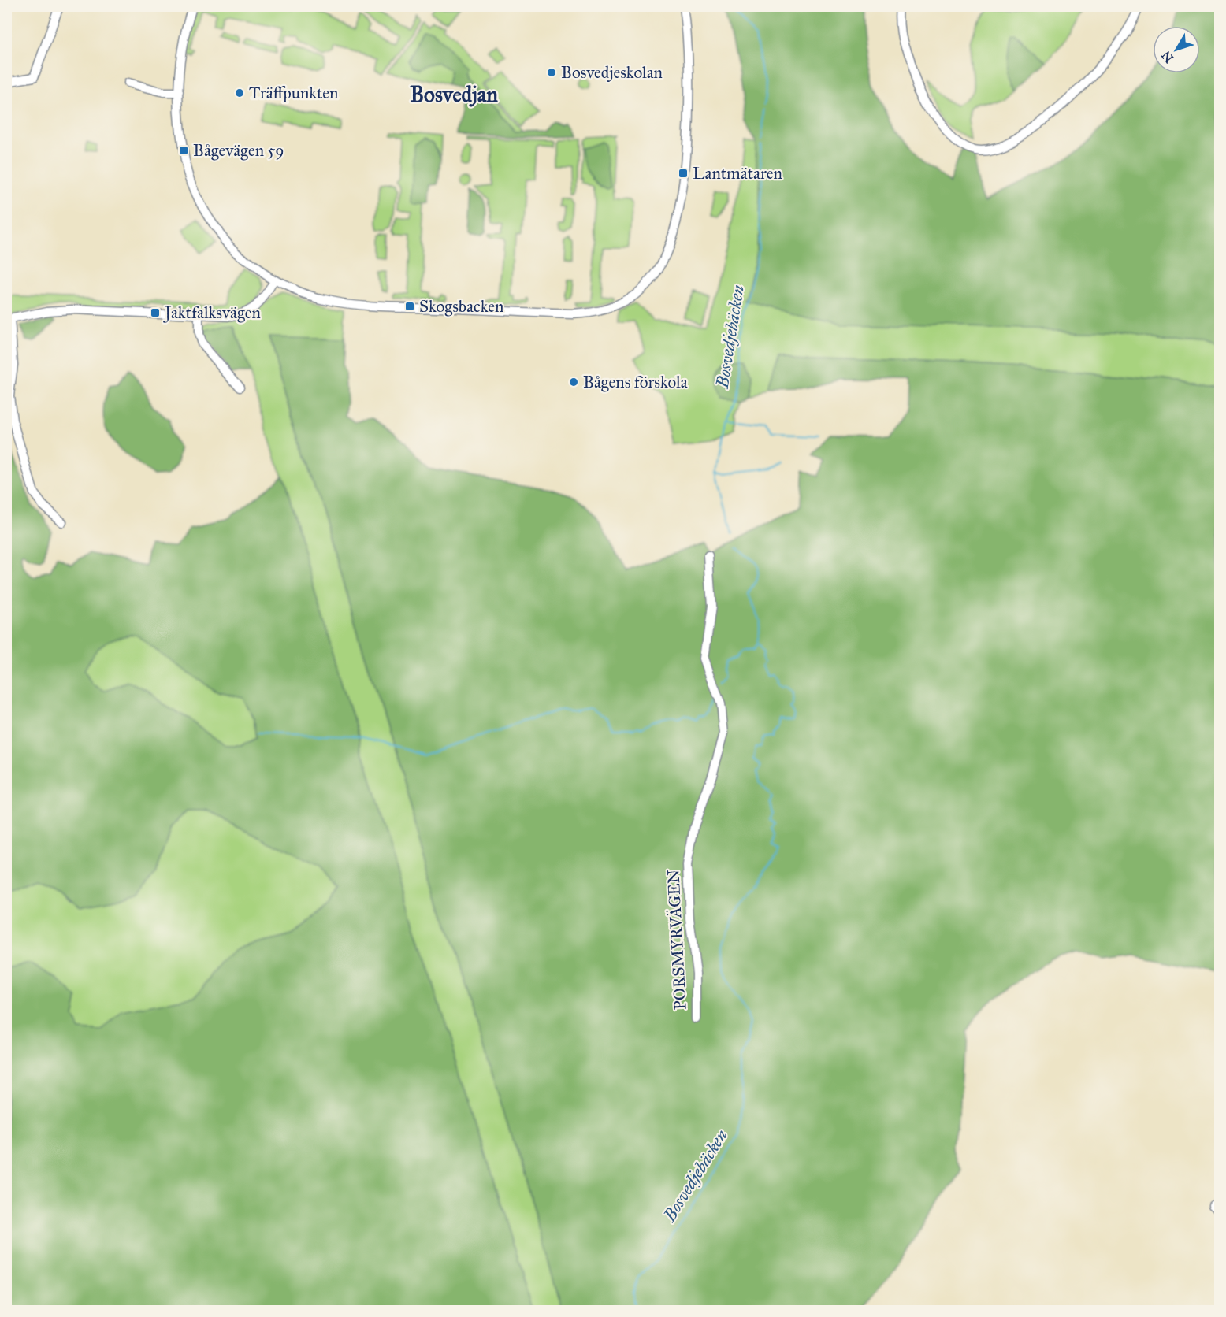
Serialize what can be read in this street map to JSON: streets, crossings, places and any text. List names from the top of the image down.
{
  "streets": {
    "street": ["PORSMYRVÄGEN"]
  },
  "districts": ["Bosvedjan"],
  "water": ["Bosvedjebäcken"],
  "places": {
    "other": ["Bosvedjeskolan", "Träffpunkten", "Bågens förskola"],
    "transit": [
      "Bågevägen 59",
      "Lantmätaren",
      "Skogsbacken",
      "Jaktfalksvägen"
    ]
  },
  "north": "bottom left"
}
